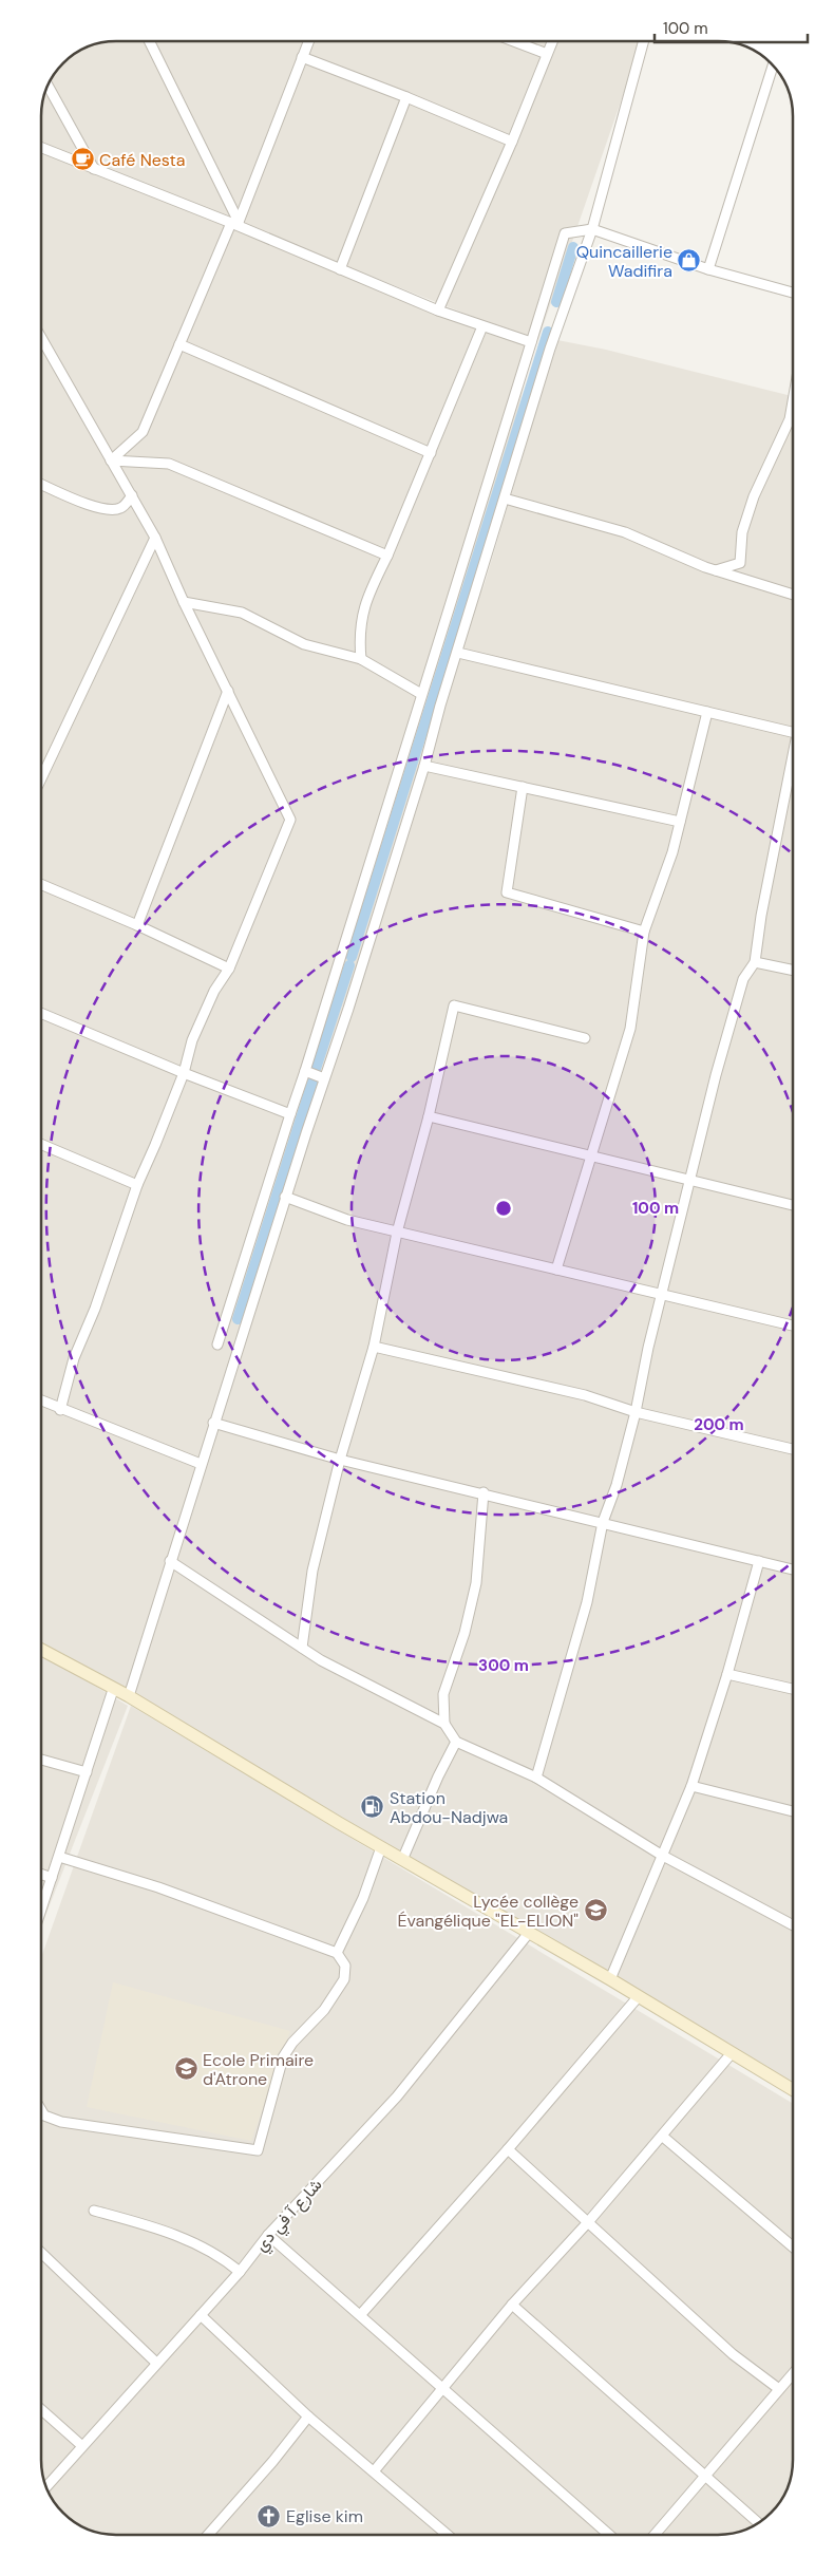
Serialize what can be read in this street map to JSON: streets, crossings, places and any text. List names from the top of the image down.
{
  "streets": {
    "street": ["شارع آ في دي"]
  },
  "places": {
    "cafe": ["Café Nesta"],
    "shop": ["Quincaillerie Wadifira"],
    "fuel station": ["Station Abdou-Nadjwa"],
    "school or university": ["Lycée collège Évangélique \"EL-ELION\"", "Ecole Primaire d'Atrone"],
    "church": ["Eglise kim"]
  },
  "scale_bar": "100 m",
  "rings": ["100 m", "200 m", "300 m"]
}
